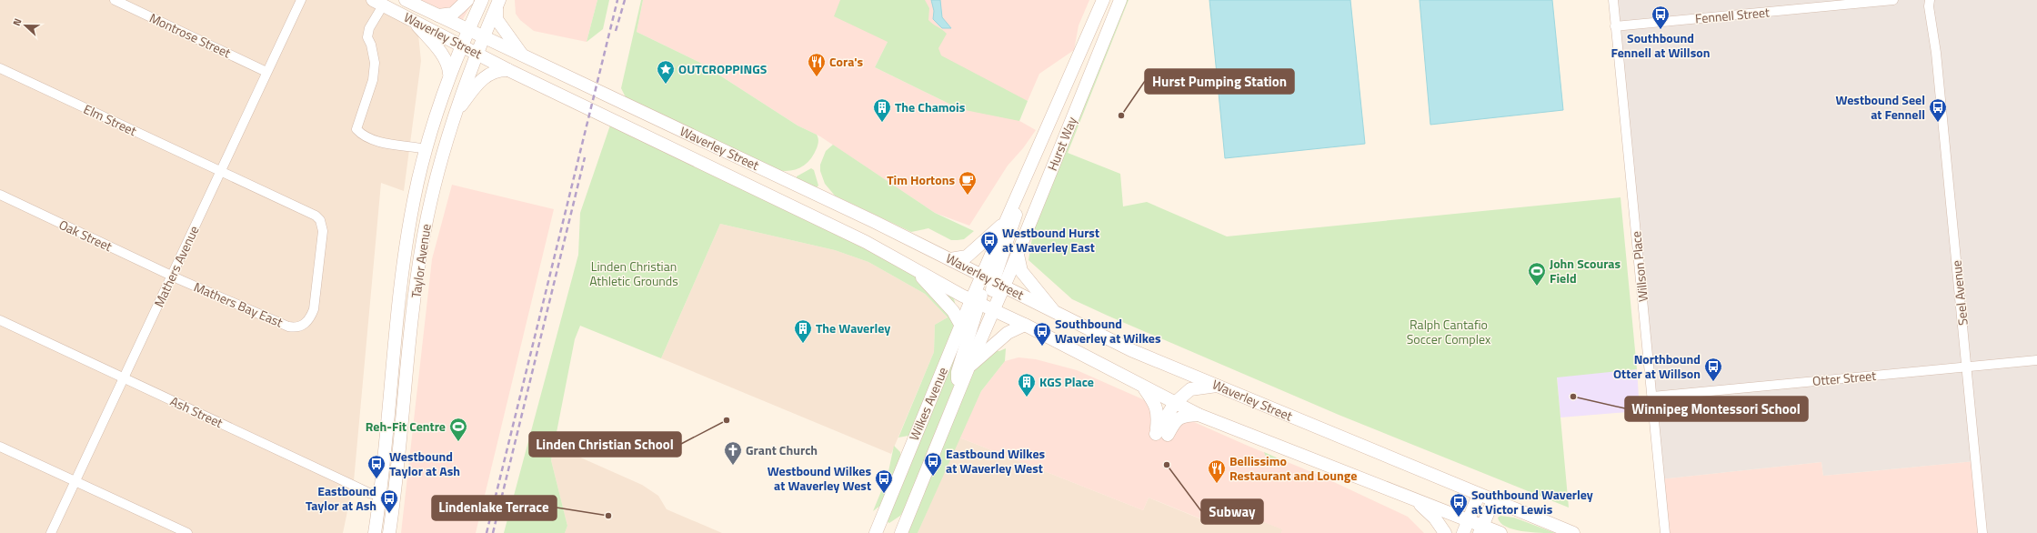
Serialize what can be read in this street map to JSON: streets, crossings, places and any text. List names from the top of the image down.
{
  "streets": {
    "main road": [
      "Waverley Street",
      "Hurst Way",
      "Taylor Avenue",
      "Wilkes Avenue"
    ],
    "street": [
      "Fennell Street",
      "Montrose Street",
      "Elm Street",
      "Oak Street",
      "Mathers Avenue",
      "Willson Place",
      "Seel Avenue",
      "Mathers Bay East",
      "Otter Street",
      "Ash Street"
    ]
  },
  "crossings": [
    ["Fennell Street", "Willson Place"],
    ["Montrose Street", "Mathers Avenue"],
    ["Waverley Street", "Hurst Way"],
    ["Waverley Street", "Taylor Avenue"],
    ["Waverley Street", "Wilkes Avenue"],
    ["Elm Street", "Mathers Avenue"],
    ["Elm Street", "Mathers Bay East"],
    ["Hurst Way", "Wilkes Avenue"],
    ["Oak Street", "Mathers Avenue"],
    ["Oak Street", "Mathers Bay East"],
    ["Taylor Avenue", "Ash Street"],
    ["Mathers Avenue", "Mathers Bay East"],
    ["Mathers Avenue", "Ash Street"],
    ["Willson Place", "Otter Street"],
    ["Seel Avenue", "Otter Street"]
  ],
  "parks": ["Linden Christian Athletic Grounds", "Ralph Cantafio Soccer Complex"],
  "places": {
    "bus stop": [
      "Southbound Fennell at Willson",
      "Westbound Seel at Fennell",
      "Westbound Hurst at Waverley East",
      "Southbound Waverley at Wilkes",
      "Northbound Otter at Willson",
      "Eastbound Wilkes at Waverley West",
      "Westbound Taylor at Ash",
      "Westbound Wilkes at Waverley West",
      "Eastbound Taylor at Ash",
      "Southbound Waverley at Victor Lewis"
    ],
    "restaurant": ["Cora's", "Bellissimo Restaurant and Lounge"],
    "place": ["OUTCROPPINGS"],
    "other": [
      "Hurst Pumping Station",
      "Winnipeg Montessori School",
      "Linden Christian School",
      "Subway",
      "Lindenlake Terrace"
    ],
    "building": ["The Chamois", "The Waverley", "KGS Place"],
    "cafe": ["Tim Hortons"],
    "sports": ["John Scouras Field", "Reh-Fit Centre"],
    "church": ["Grant Church"]
  },
  "north": "left"
}
